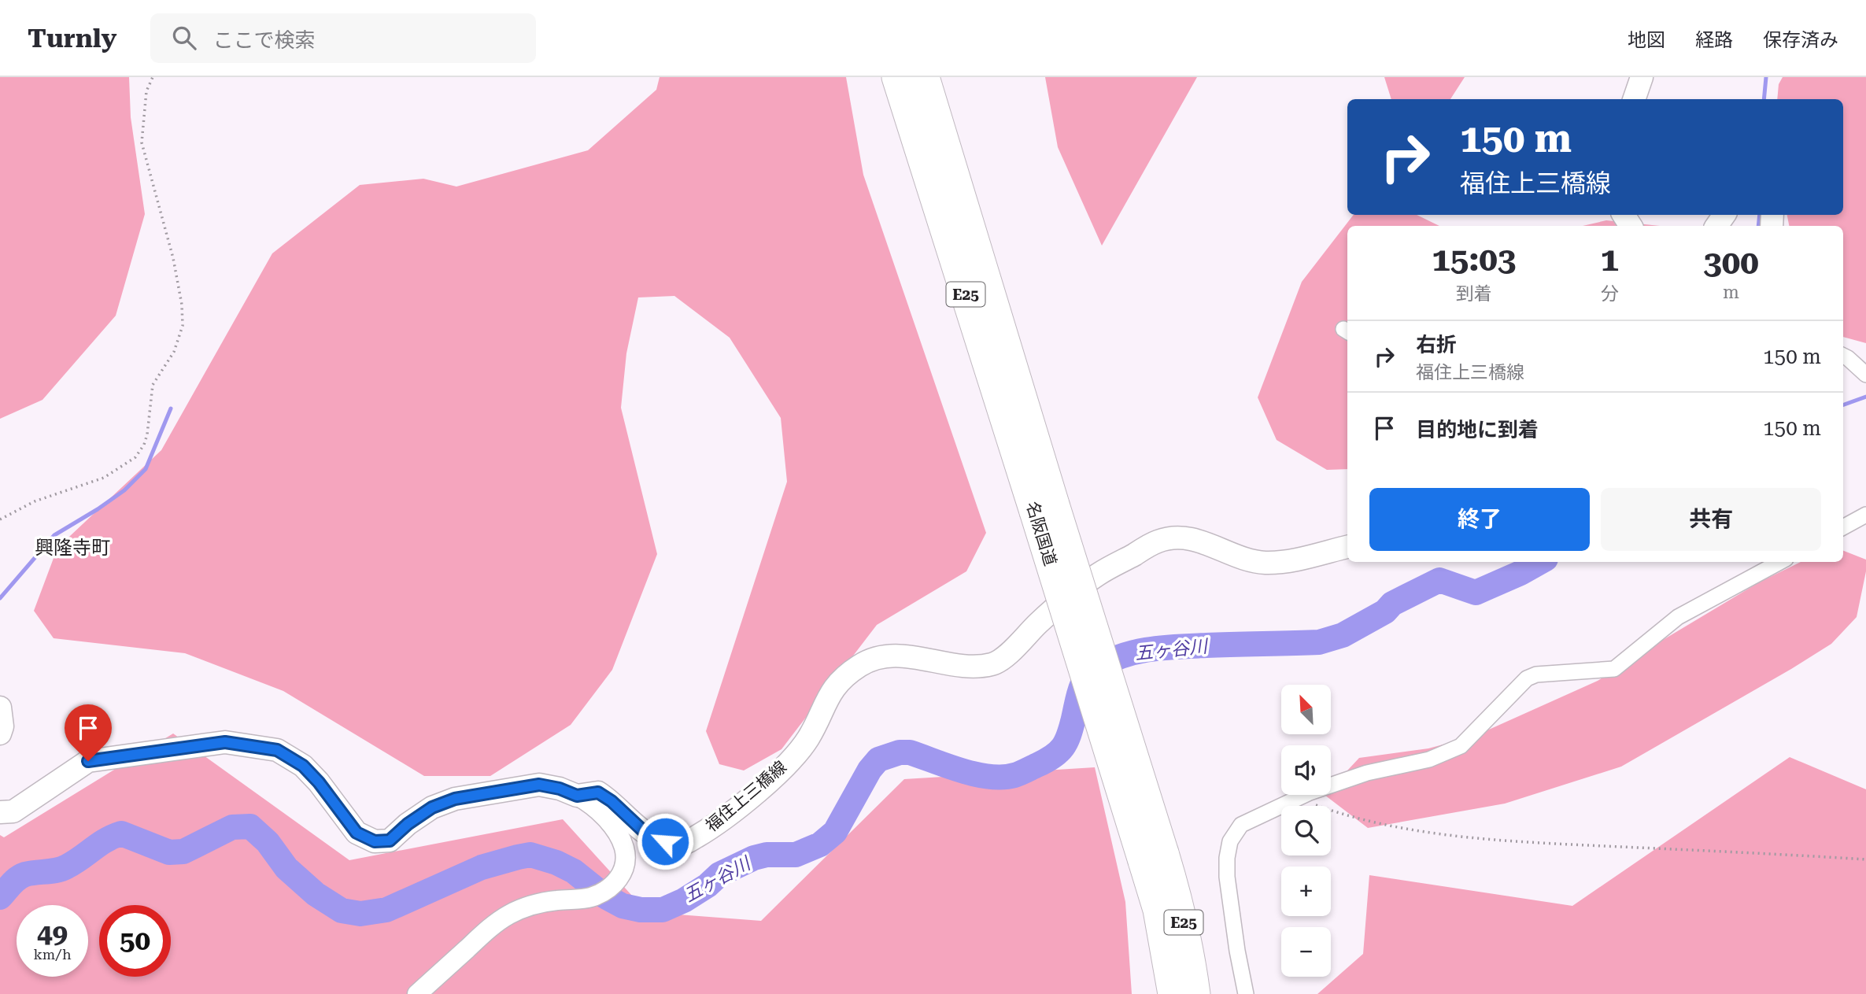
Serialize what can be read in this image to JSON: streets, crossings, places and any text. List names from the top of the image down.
{
  "streets": {
    "highway": ["E25", "名阪国道"],
    "main road": ["福住上三橋線"]
  },
  "districts": ["興隆寺町"],
  "water": ["五ヶ谷川"],
  "north": "top left",
  "page": {
    "header": "Turnly",
    "search": "ここで検索",
    "nav": ["地図", "経路", "保存済み"],
    "turn": ["150 m", "福住上三橋線"],
    "eta": [
      "15:03",
      "到着",
      "1",
      "分",
      "300",
      "m"
    ],
    "list": [
      {
        "name": "右折",
        "note": "福住上三橋線",
        "value": "150 m"
      },
      {
        "name": "目的地に到着",
        "value": "150 m"
      }
    ],
    "buttons": ["終了", "共有"],
    "map_buttons": ["+", "−"],
    "speed": "49 km/h",
    "limit": "50"
  }
}
